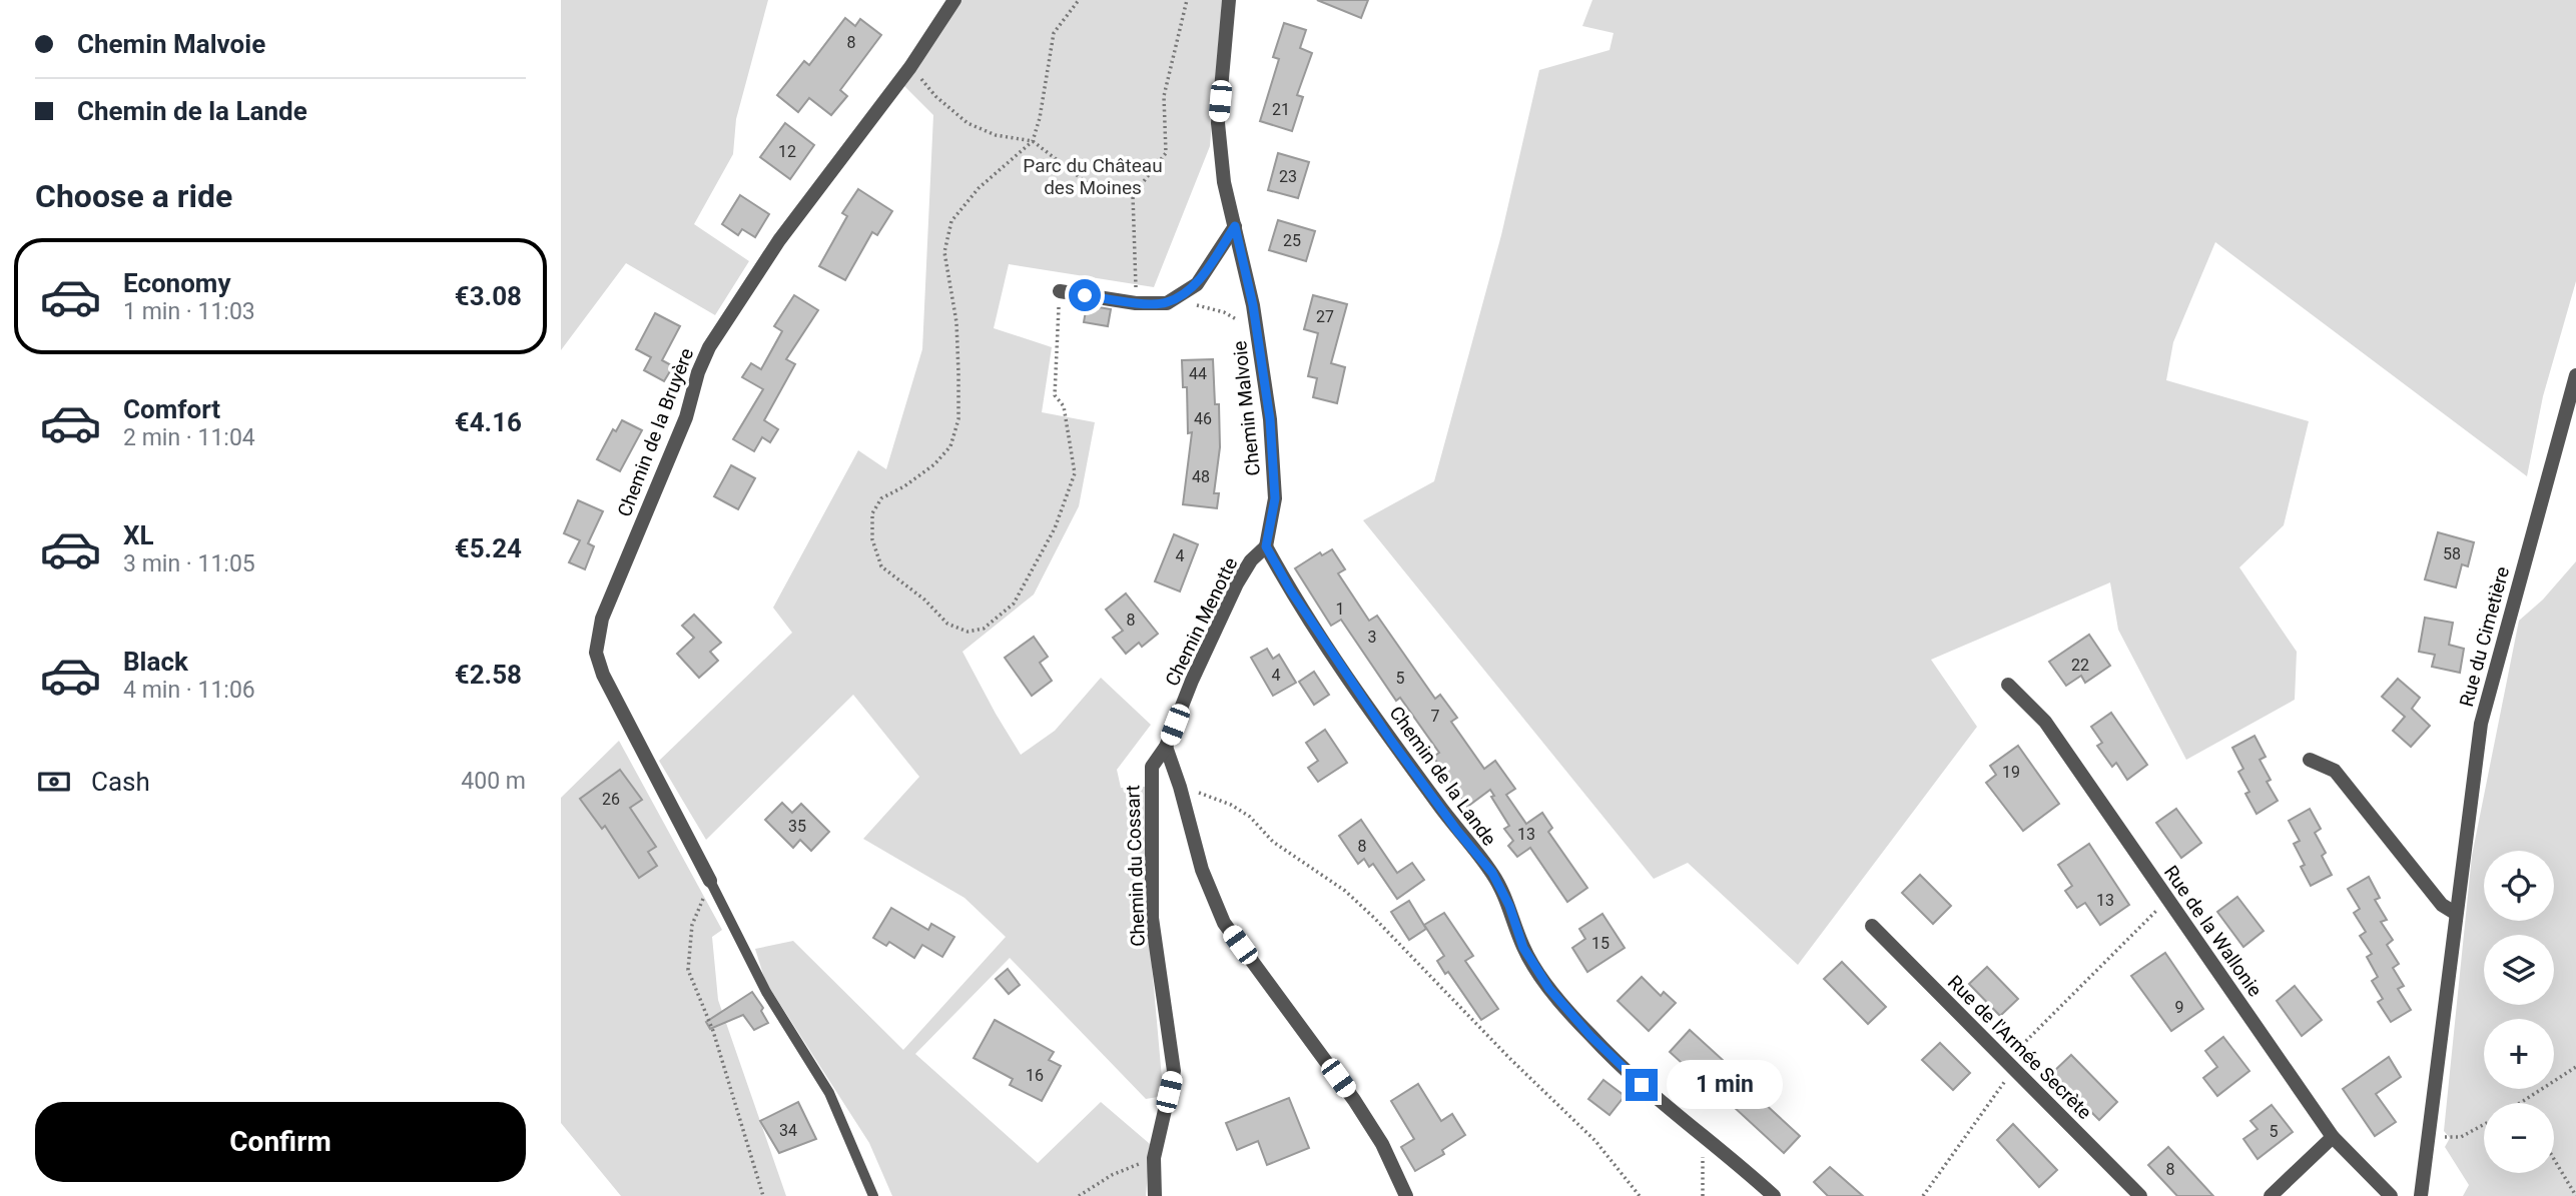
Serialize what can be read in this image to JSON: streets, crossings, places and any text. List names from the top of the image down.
{
  "streets": {
    "street": [
      "Chemin Malvoie",
      "Chemin de la Bruyère",
      "Chemin Menotte",
      "Rue du Cimetière",
      "Chemin de la Lande",
      "Chemin du Cossart",
      "Rue de la Wallonie",
      "Rue de l'Armée Secrète"
    ]
  },
  "crossings": [
    ["Chemin Malvoie", "Chemin Menotte"],
    ["Chemin Malvoie", "Chemin de la Lande"],
    ["Chemin Menotte", "Chemin de la Lande"],
    ["Chemin Menotte", "Chemin du Cossart"]
  ],
  "parks": ["Parc du Château des Moines"],
  "house_numbers": [
    "8",
    "21",
    "12",
    "23",
    "25",
    "27",
    "44",
    "46",
    "48",
    "58",
    "4",
    "1",
    "8",
    "3",
    "22",
    "4",
    "5",
    "7",
    "19",
    "26",
    "35",
    "13",
    "8",
    "13",
    "15",
    "9",
    "16",
    "34",
    "5",
    "8"
  ],
  "page": {
    "banner": ["Chemin Malvoie", "Chemin de la Lande"],
    "heading": "Choose a ride",
    "list": [
      {
        "name": "Economy",
        "note": "1 min · 11:03",
        "value": "€3.08"
      },
      {
        "name": "Comfort",
        "note": "2 min · 11:04",
        "value": "€4.16"
      },
      {
        "name": "XL",
        "note": "3 min · 11:05",
        "value": "€5.24"
      },
      {
        "name": "Black",
        "note": "4 min · 11:06",
        "value": "€2.58"
      }
    ],
    "pay": ["Cash", "400 m"],
    "map_buttons": ["+", "−"],
    "bubble": "1 min",
    "buttons": "Confirm"
  }
}
